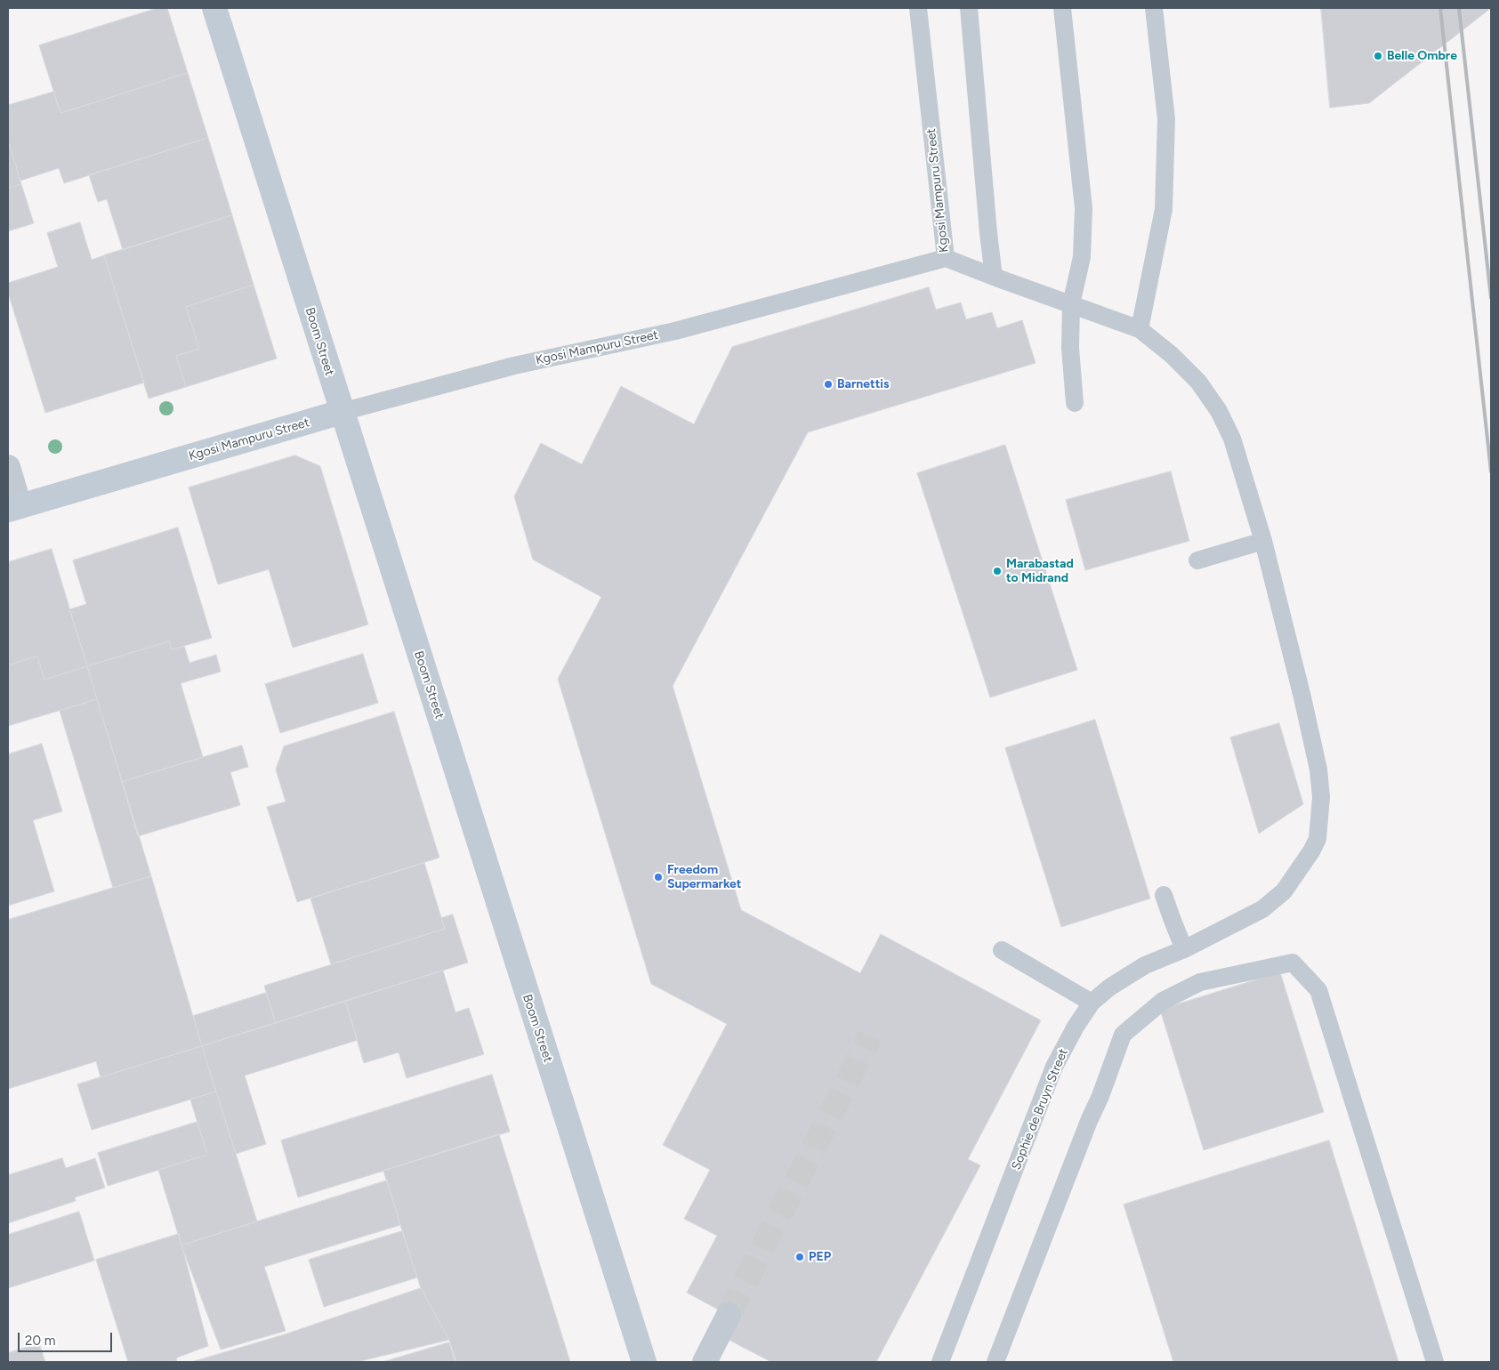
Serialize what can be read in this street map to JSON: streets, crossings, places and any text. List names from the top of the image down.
{
  "streets": {
    "main road": ["Kgosi Mampuru Street", "Boom Street"],
    "lane": ["Sophie de Bruyn Street"]
  },
  "crossings": [
    ["Kgosi Mampuru Street", "Boom Street"]
  ],
  "places": [
    "Belle Ombre",
    "Barnettis",
    "Marabastad to Midrand",
    "Freedom Supermarket",
    "PEP"
  ],
  "scale_bar": "20 m"
}
